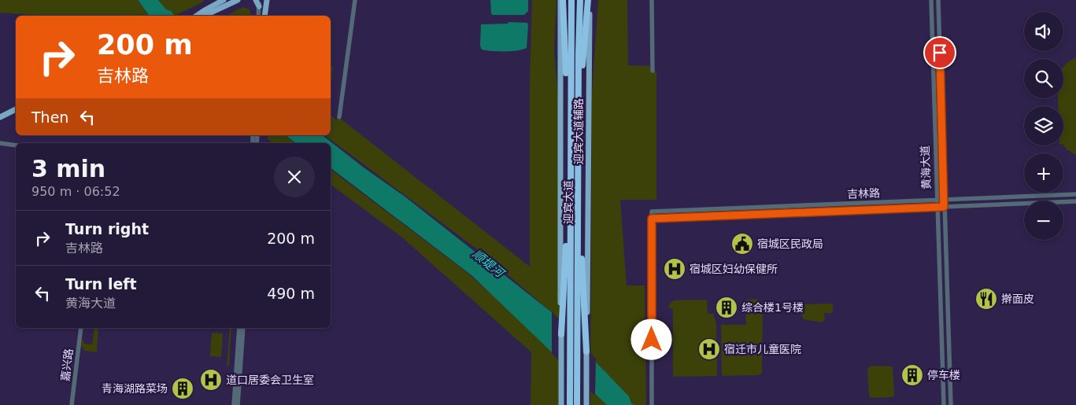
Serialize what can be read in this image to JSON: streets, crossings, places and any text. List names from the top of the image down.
{
  "streets": {
    "highway": ["迎宾大道"],
    "main road": ["迎宾大道辅路"],
    "street": ["黄海大道", "吉林路", "嘉兴路"]
  },
  "crossings": [
    ["黄海大道", "吉林路"]
  ],
  "water": ["顺堤河"],
  "places": {
    "public building": ["宿城区民政局"],
    "hospital": ["宿城区妇幼保健所", "宿迁市儿童医院", "道口居委会卫生室"],
    "restaurant": ["擀面皮"],
    "building": ["综合楼1号楼", "停车楼", "青海湖路菜场"]
  },
  "page": {
    "map_buttons": ["+", "−"],
    "turn": ["200 m", "吉林路"],
    "then": "Then",
    "heading": ["3 min", "950 m · 06:52"],
    "list": [
      {
        "name": "Turn right",
        "note": "吉林路",
        "value": "200 m"
      },
      {
        "name": "Turn left",
        "note": "黄海大道",
        "value": "490 m"
      }
    ]
  }
}
